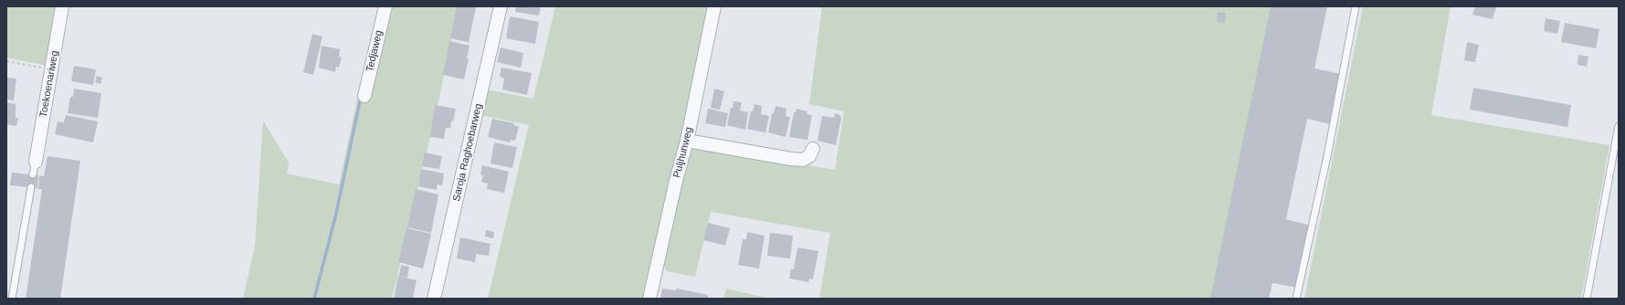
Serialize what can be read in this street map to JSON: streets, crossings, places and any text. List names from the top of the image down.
{
  "streets": {
    "street": [
      "Tedjaweg",
      "Toekoenariweg",
      "Saroja Raghoebarweg",
      "Puljhunweg"
    ]
  }
}
